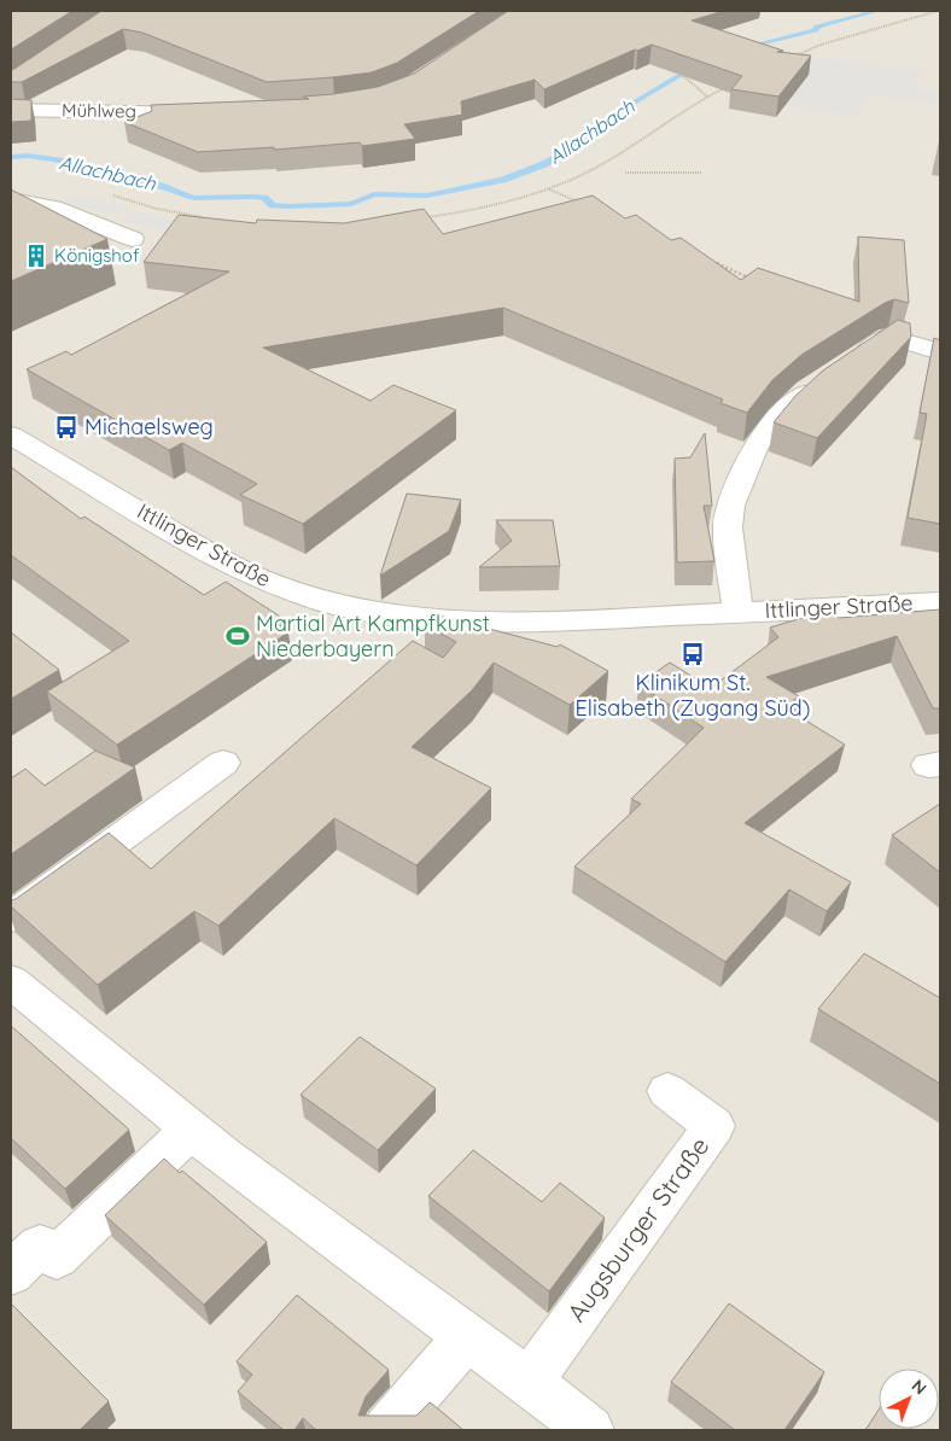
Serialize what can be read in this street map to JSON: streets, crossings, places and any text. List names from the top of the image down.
{
  "streets": {
    "street": ["Mühlweg", "Ittlinger Straße", "Augsburger Straße"]
  },
  "water": ["Allachbach"],
  "places": {
    "building": ["Königshof"],
    "bus stop": ["Michaelsweg", "Klinikum St. Elisabeth (Zugang Süd)"],
    "sports": ["Martial Art Kampfkunst Niederbayern"]
  },
  "north": "top right"
}
